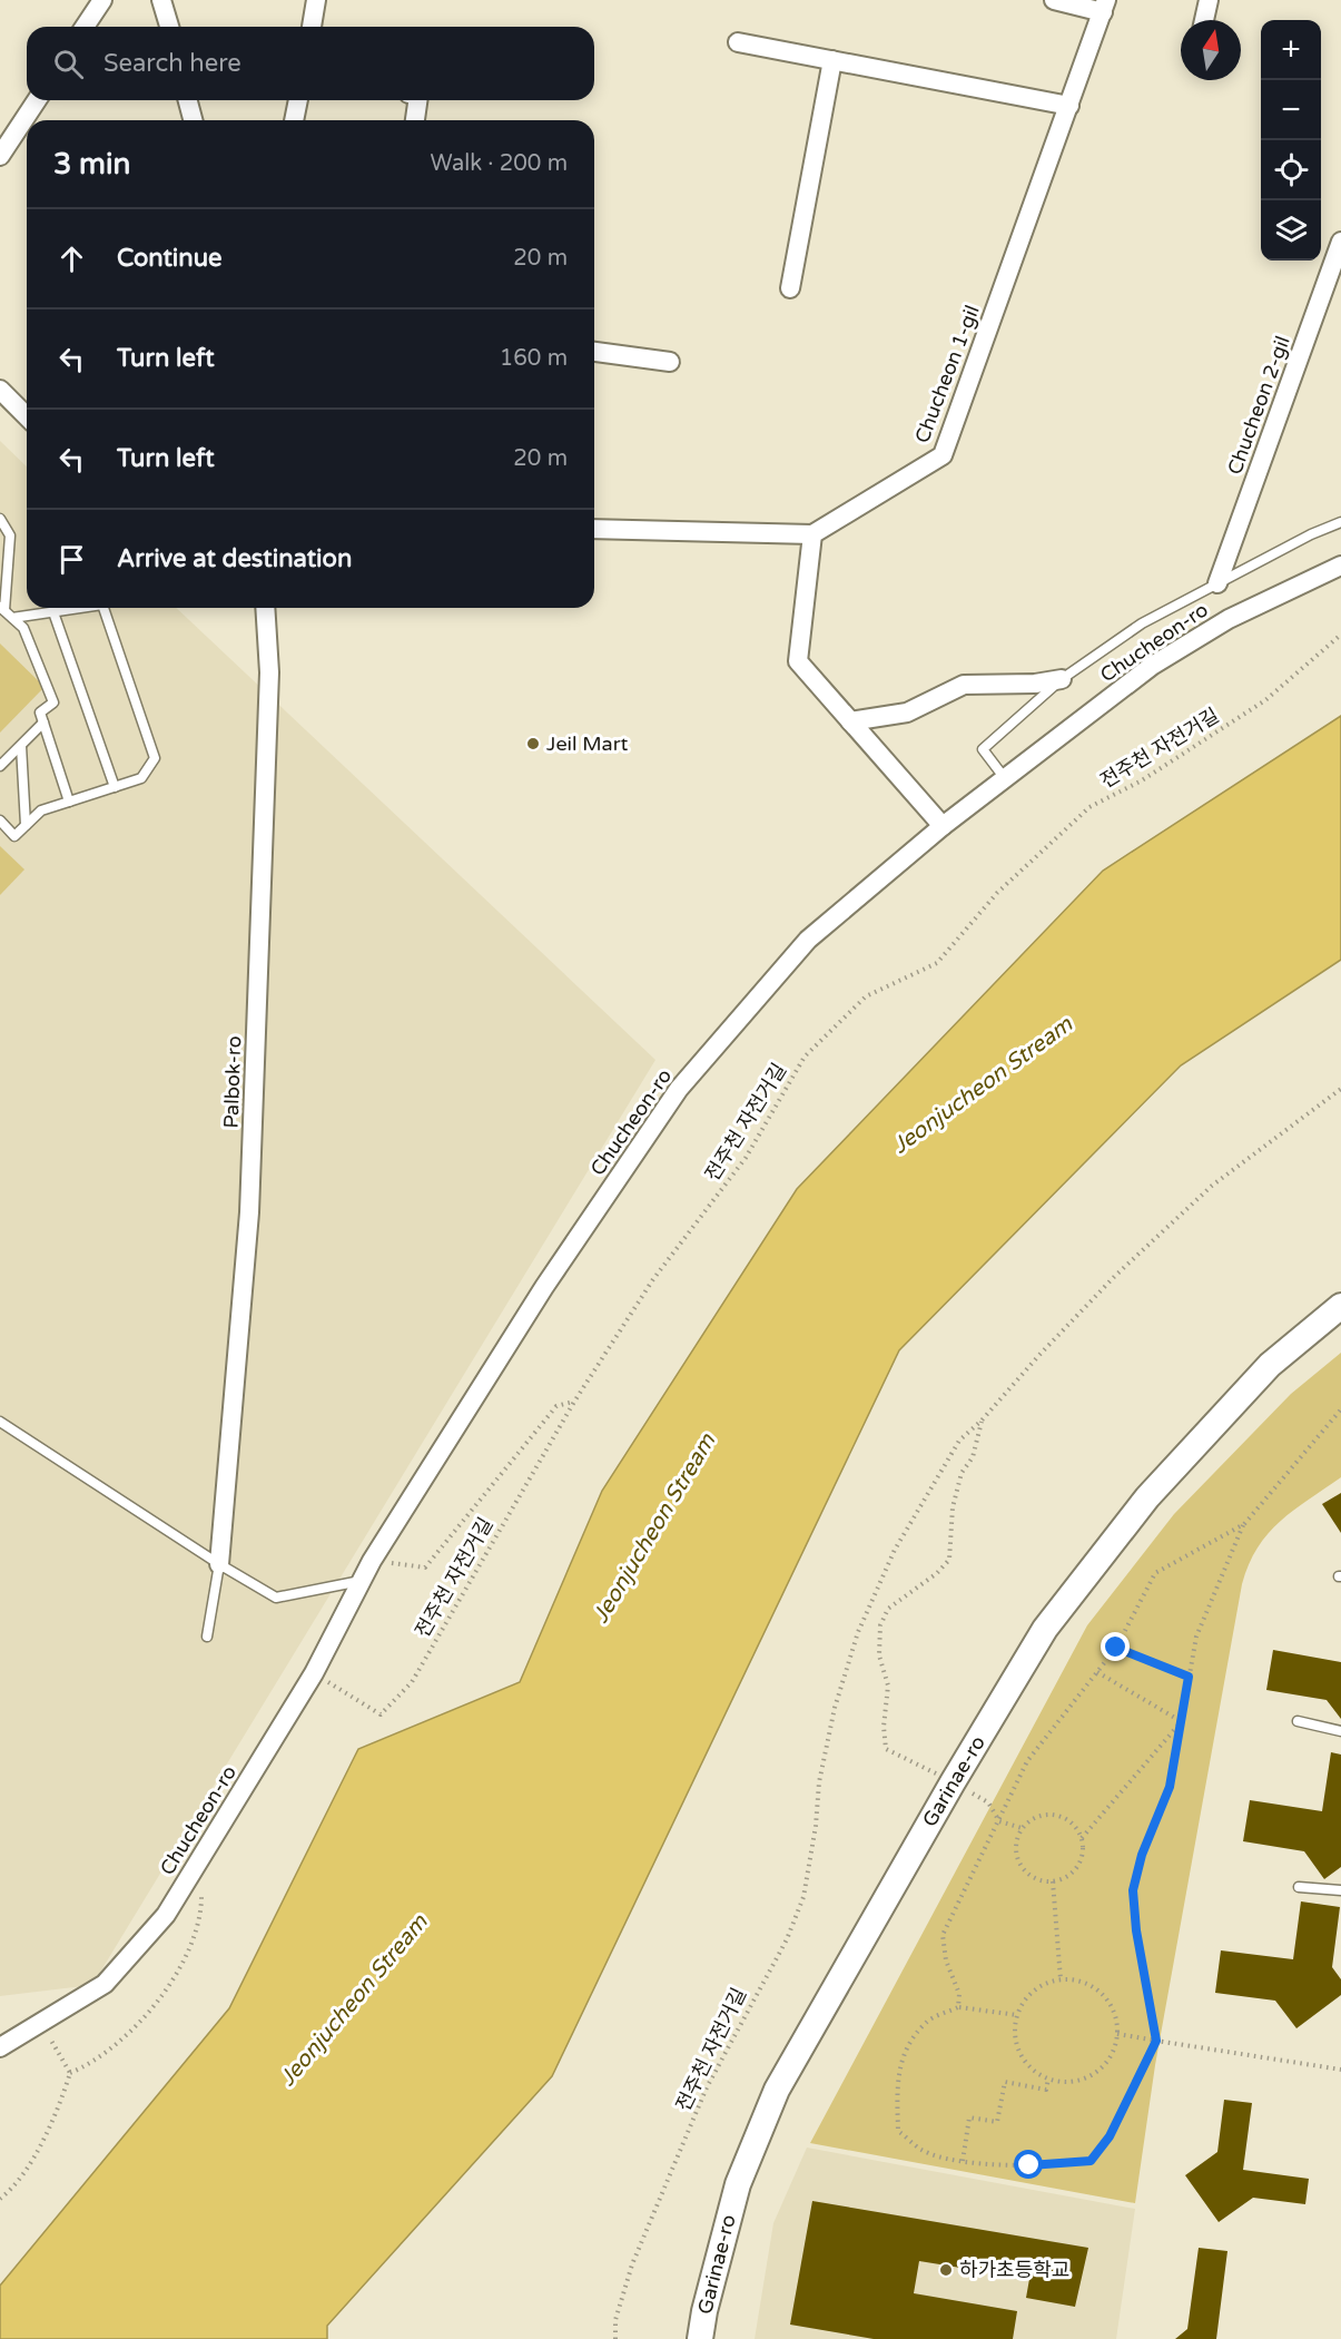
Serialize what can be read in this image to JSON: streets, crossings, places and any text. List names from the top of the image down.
{
  "streets": {
    "street": [
      "Chucheon 1-gil",
      "Chucheon 2-gil",
      "Chucheon-ro",
      "Palbok-ro",
      "Garinae-ro"
    ],
    "path": ["전주천 자전거길"]
  },
  "crossings": [
    ["Chucheon 2-gil", "Chucheon-ro"],
    ["Chucheon-ro", "전주천 자전거길"],
    ["Chucheon-ro", "Palbok-ro"]
  ],
  "water": ["Jeonjucheon Stream"],
  "places": ["Jeil Mart", "하가초등학교"],
  "north": "top",
  "page": {
    "map_buttons": ["+", "−"],
    "search": "Search here",
    "heading": ["3 min", "Walk · 200 m"],
    "list": [
      ["Continue", "20 m"],
      ["Turn left", "160 m"],
      ["Turn left", "20 m"],
      "Arrive at destination"
    ]
  }
}
